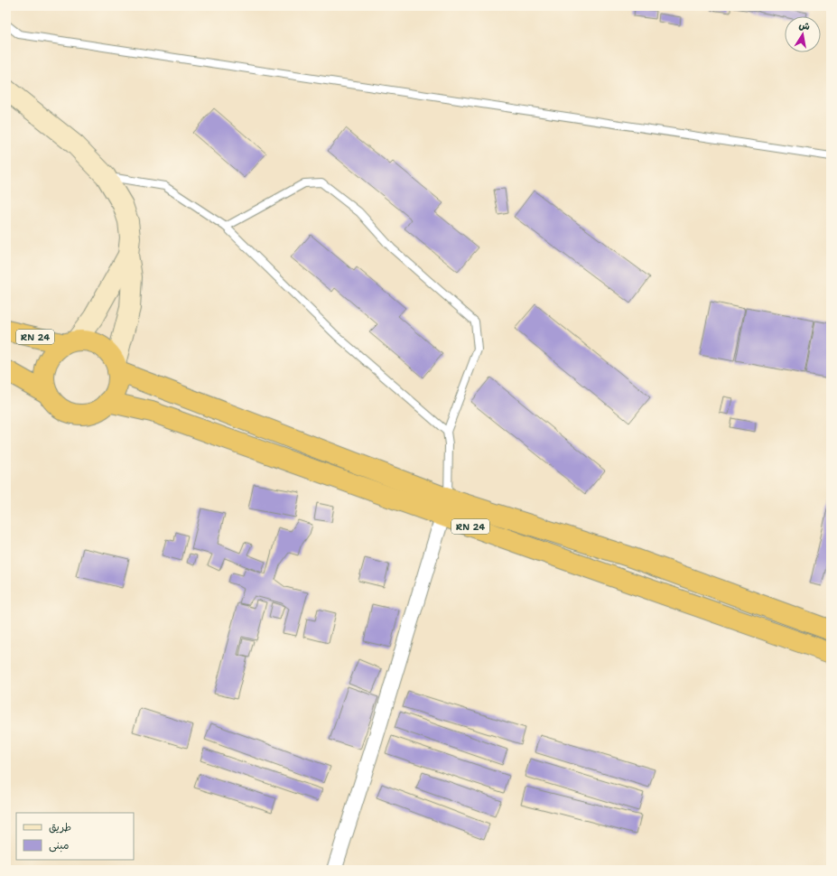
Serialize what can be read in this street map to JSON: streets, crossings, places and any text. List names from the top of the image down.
{
  "streets": {
    "highway": ["RN 24"]
  },
  "legend": ["طريق", "مبنى"],
  "north": "top"
}
